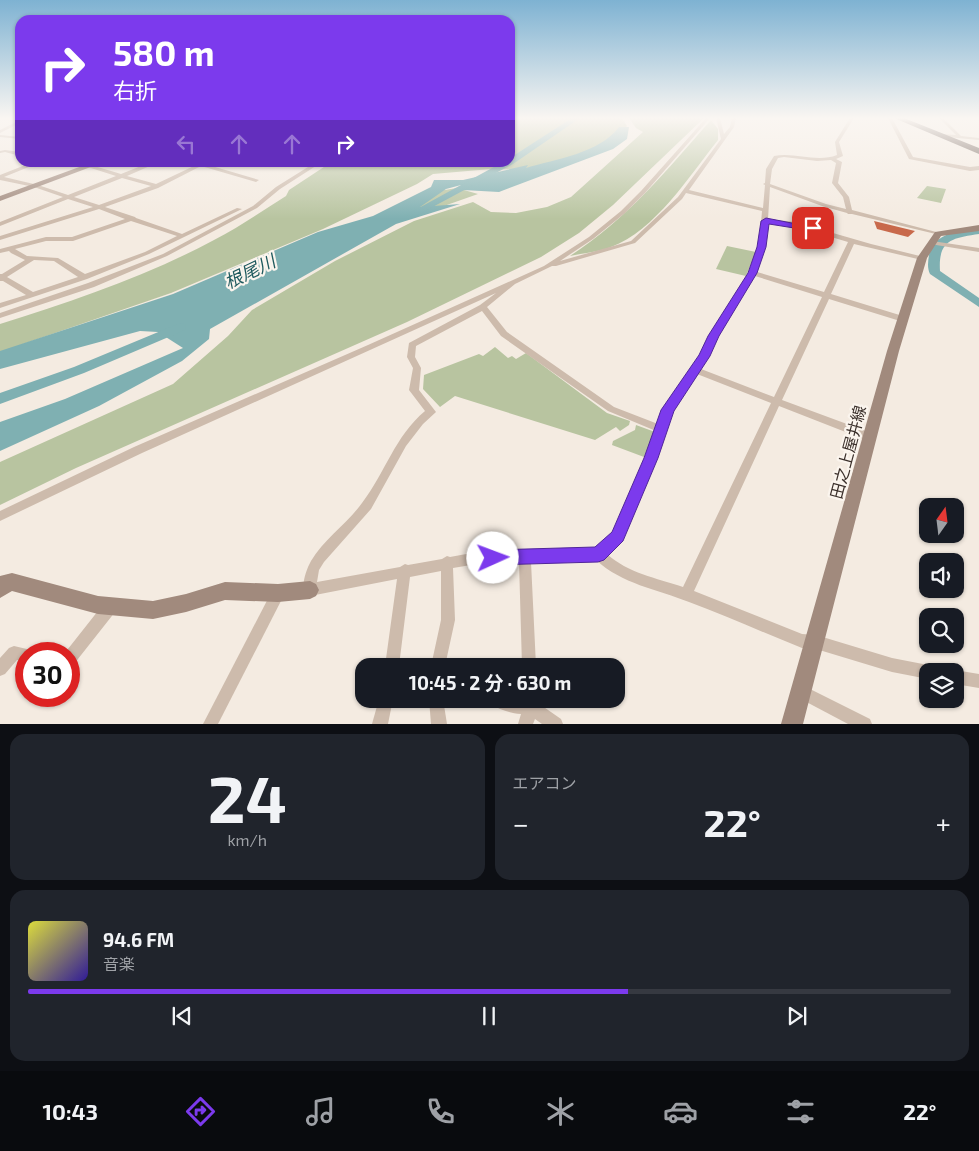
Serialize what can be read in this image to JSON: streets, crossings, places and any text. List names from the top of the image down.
{
  "streets": {
    "main road": ["田之上屋井線"]
  },
  "water": ["根尾川"],
  "north": "top",
  "page": {
    "turn": ["580 m", "右折"],
    "limit": "30",
    "trip": "10:45 · 2 分 · 630 m",
    "tile": [
      ["24", "km/h"],
      "エアコン"
    ],
    "heat": ["−", "22°", "+"],
    "song": ["94.6 FM", "音楽"],
    "tabs": ["10:43", "22°"]
  }
}
